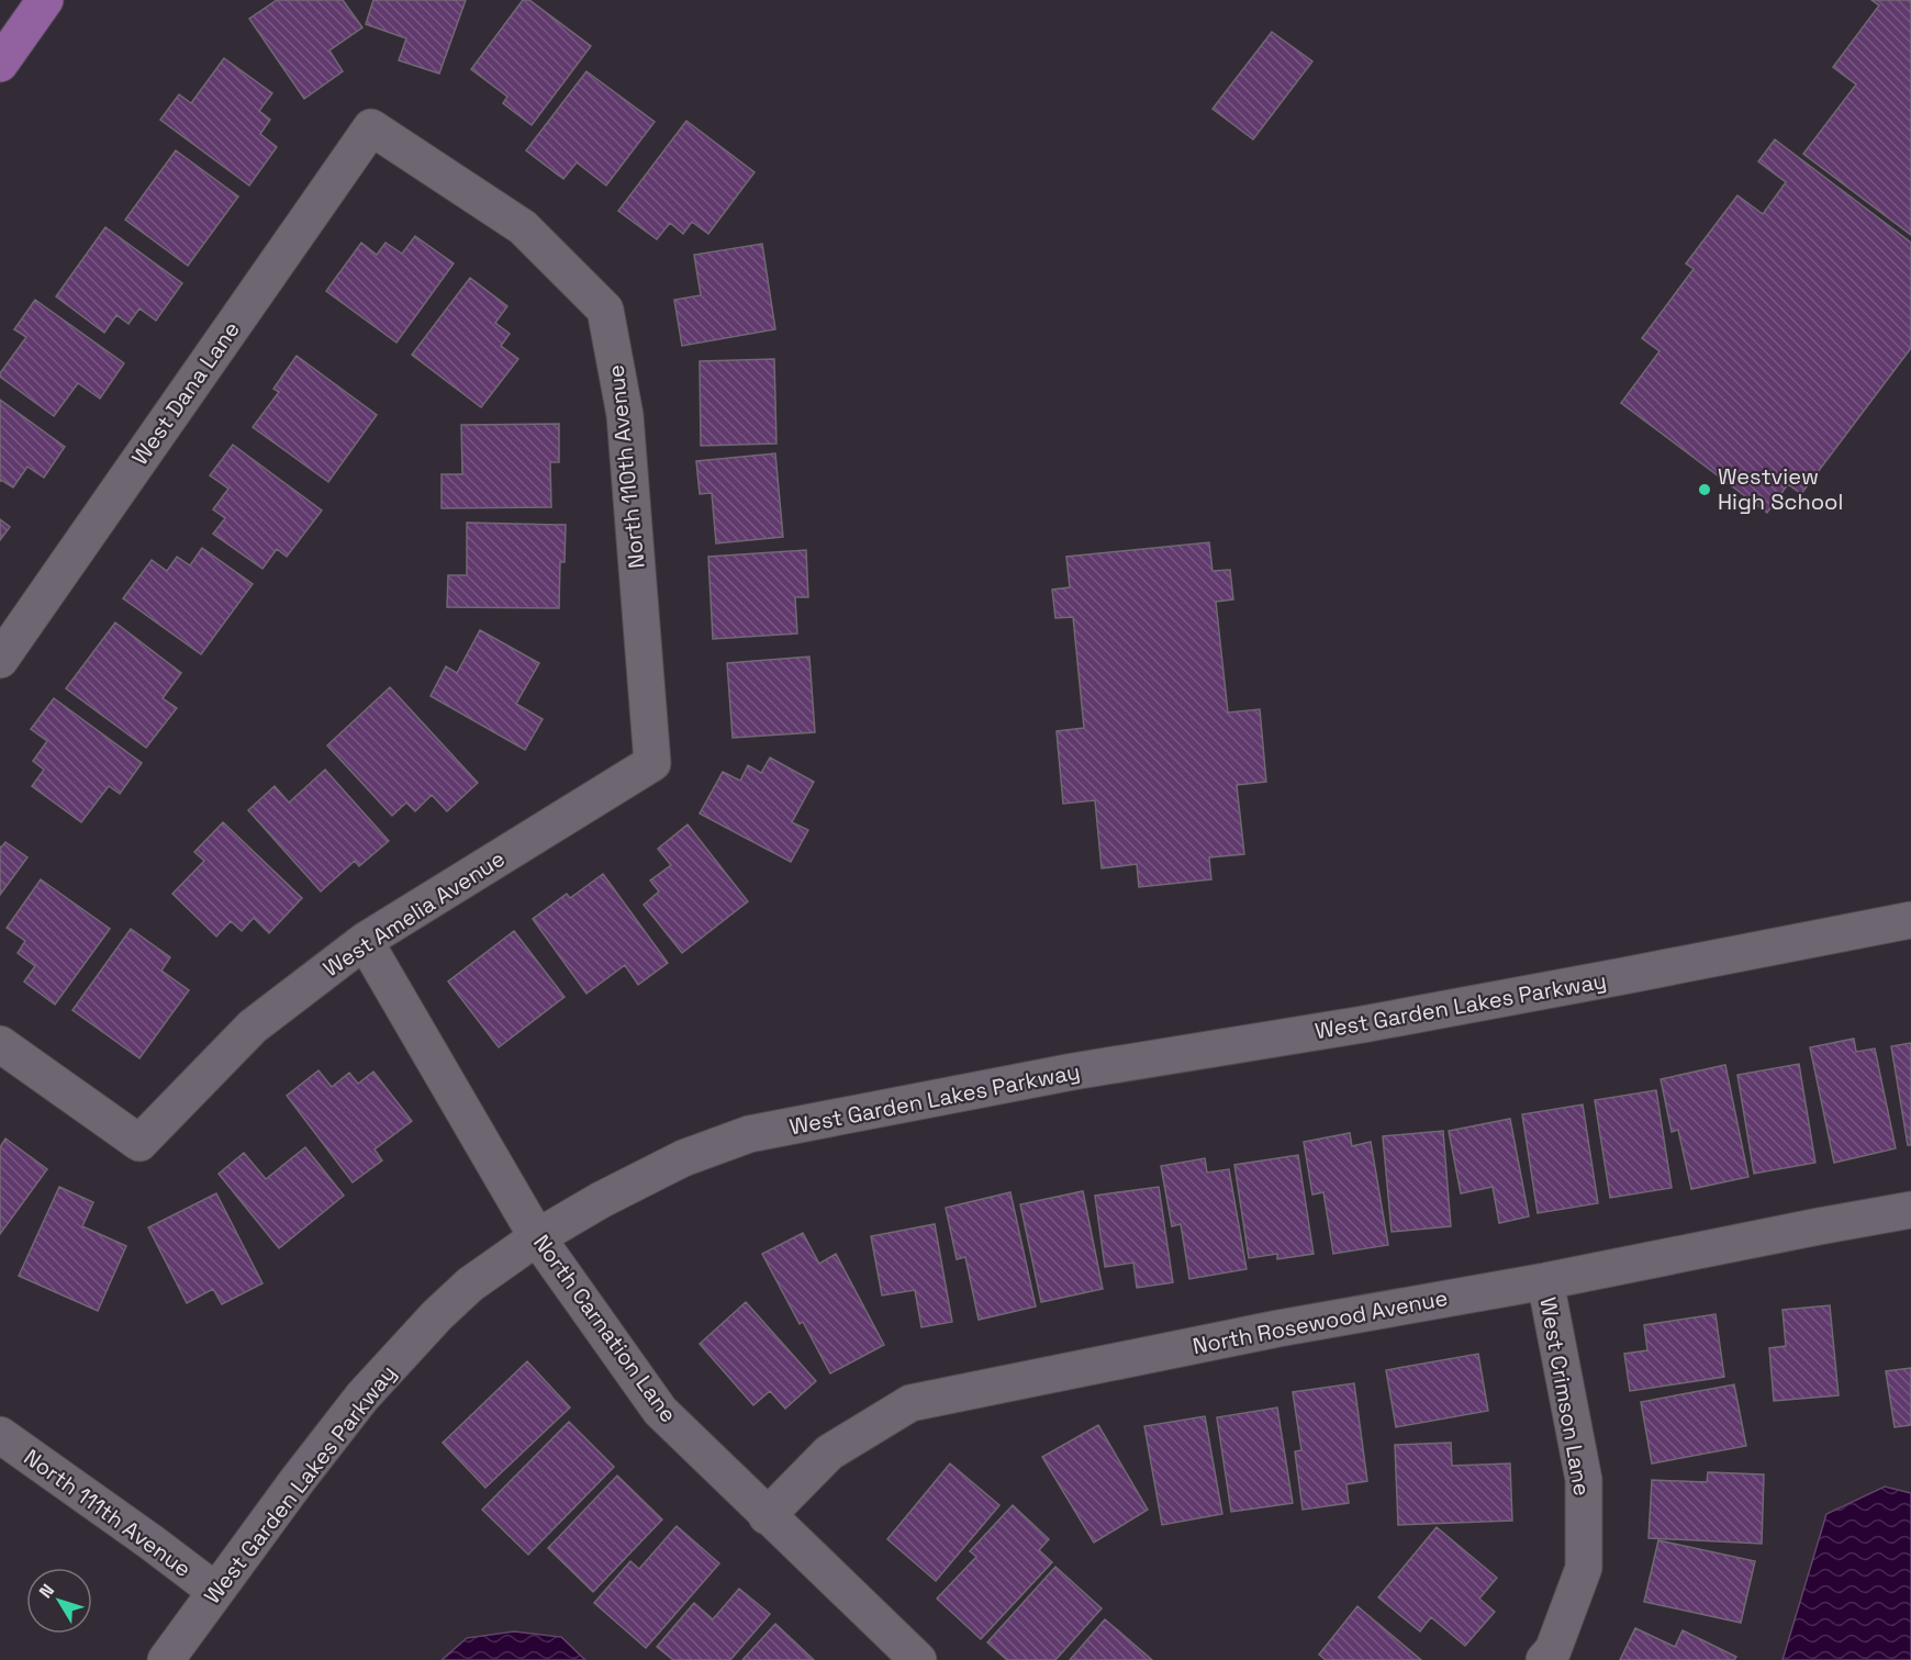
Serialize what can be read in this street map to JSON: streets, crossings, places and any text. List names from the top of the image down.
{
  "streets": {
    "street": [
      "West Dana Lane",
      "North 110th Avenue",
      "West Amelia Avenue",
      "West Garden Lakes Parkway",
      "North Rosewood Avenue",
      "North Carnation Lane",
      "West Crimson Lane",
      "North 111th Avenue"
    ]
  },
  "crossings": [
    ["West Dana Lane", "North 110th Avenue"],
    ["North 110th Avenue", "West Amelia Avenue"],
    ["West Amelia Avenue", "North Carnation Lane"],
    ["West Garden Lakes Parkway", "North Carnation Lane"],
    ["West Garden Lakes Parkway", "North 111th Avenue"],
    ["North Rosewood Avenue", "North Carnation Lane"],
    ["North Rosewood Avenue", "West Crimson Lane"]
  ],
  "places": ["Westview High School"],
  "north": "top left"
}
